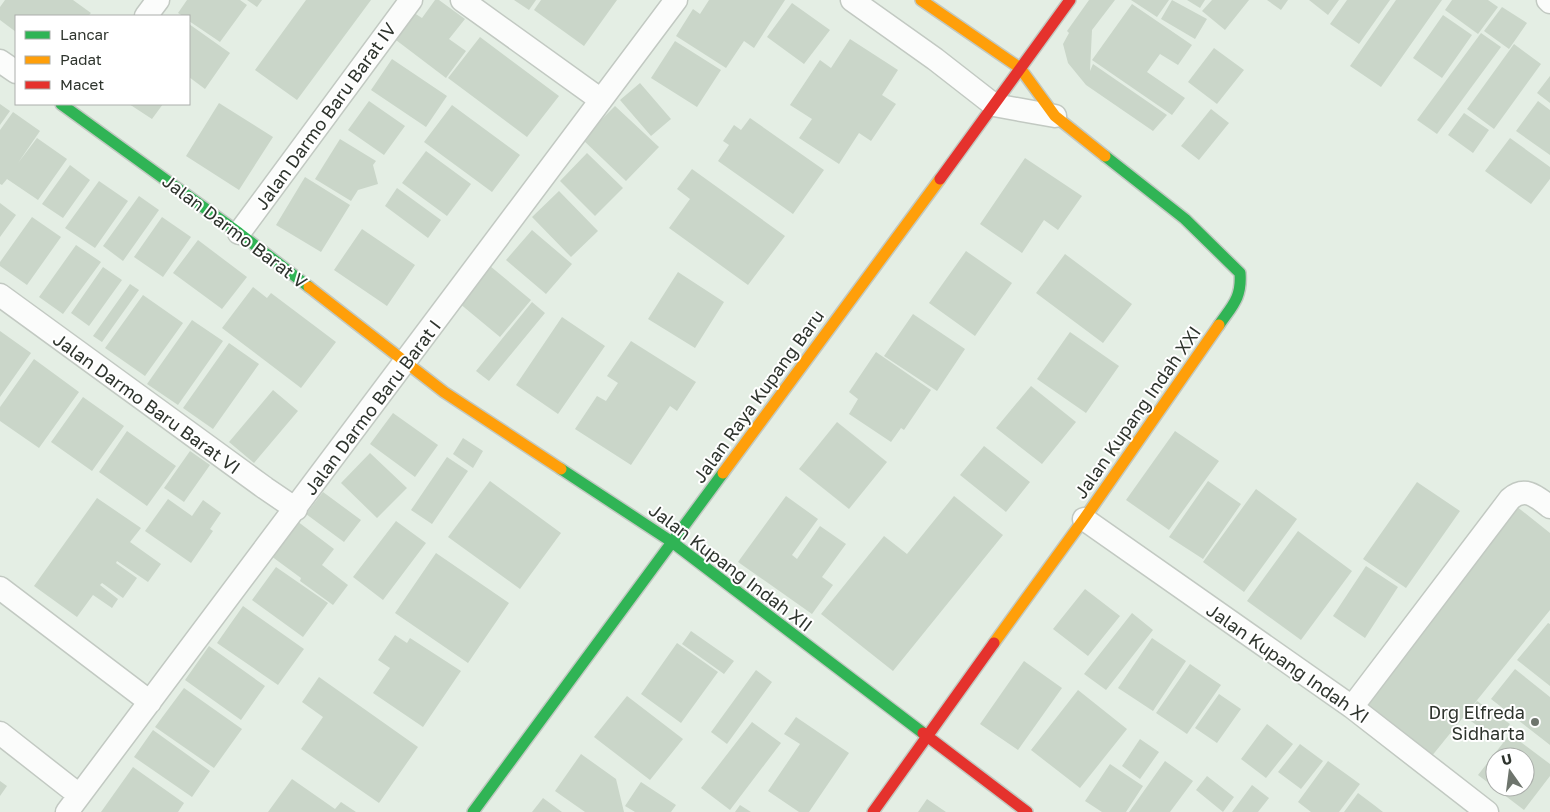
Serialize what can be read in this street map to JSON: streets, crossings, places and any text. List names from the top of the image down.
{
  "streets": {
    "street": [
      "Jalan Darmo Baru Barat IV",
      "Jalan Darmo Barat V",
      "Jalan Raya Kupang Baru",
      "Jalan Darmo Baru Barat VI",
      "Jalan Darmo Baru Barat I",
      "Jalan Kupang Indah XXI",
      "Jalan Kupang Indah XII",
      "Jalan Kupang Indah XI"
    ]
  },
  "crossings": [
    ["Jalan Darmo Baru Barat IV", "Jalan Darmo Barat V"],
    ["Jalan Darmo Barat V", "Jalan Darmo Baru Barat I"],
    ["Jalan Darmo Barat V", "Jalan Kupang Indah XII"],
    ["Jalan Raya Kupang Baru", "Jalan Kupang Indah XXI"],
    ["Jalan Raya Kupang Baru", "Jalan Kupang Indah XII"],
    ["Jalan Darmo Baru Barat VI", "Jalan Darmo Baru Barat I"],
    ["Jalan Darmo Baru Barat I", "Jalan Kupang Indah XII"],
    ["Jalan Kupang Indah XXI", "Jalan Kupang Indah XII"],
    ["Jalan Kupang Indah XXI", "Jalan Kupang Indah XI"]
  ],
  "places": ["Drg Elfreda Sidharta"],
  "legend": ["Lancar", "Padat", "Macet"],
  "north": "top"
}
